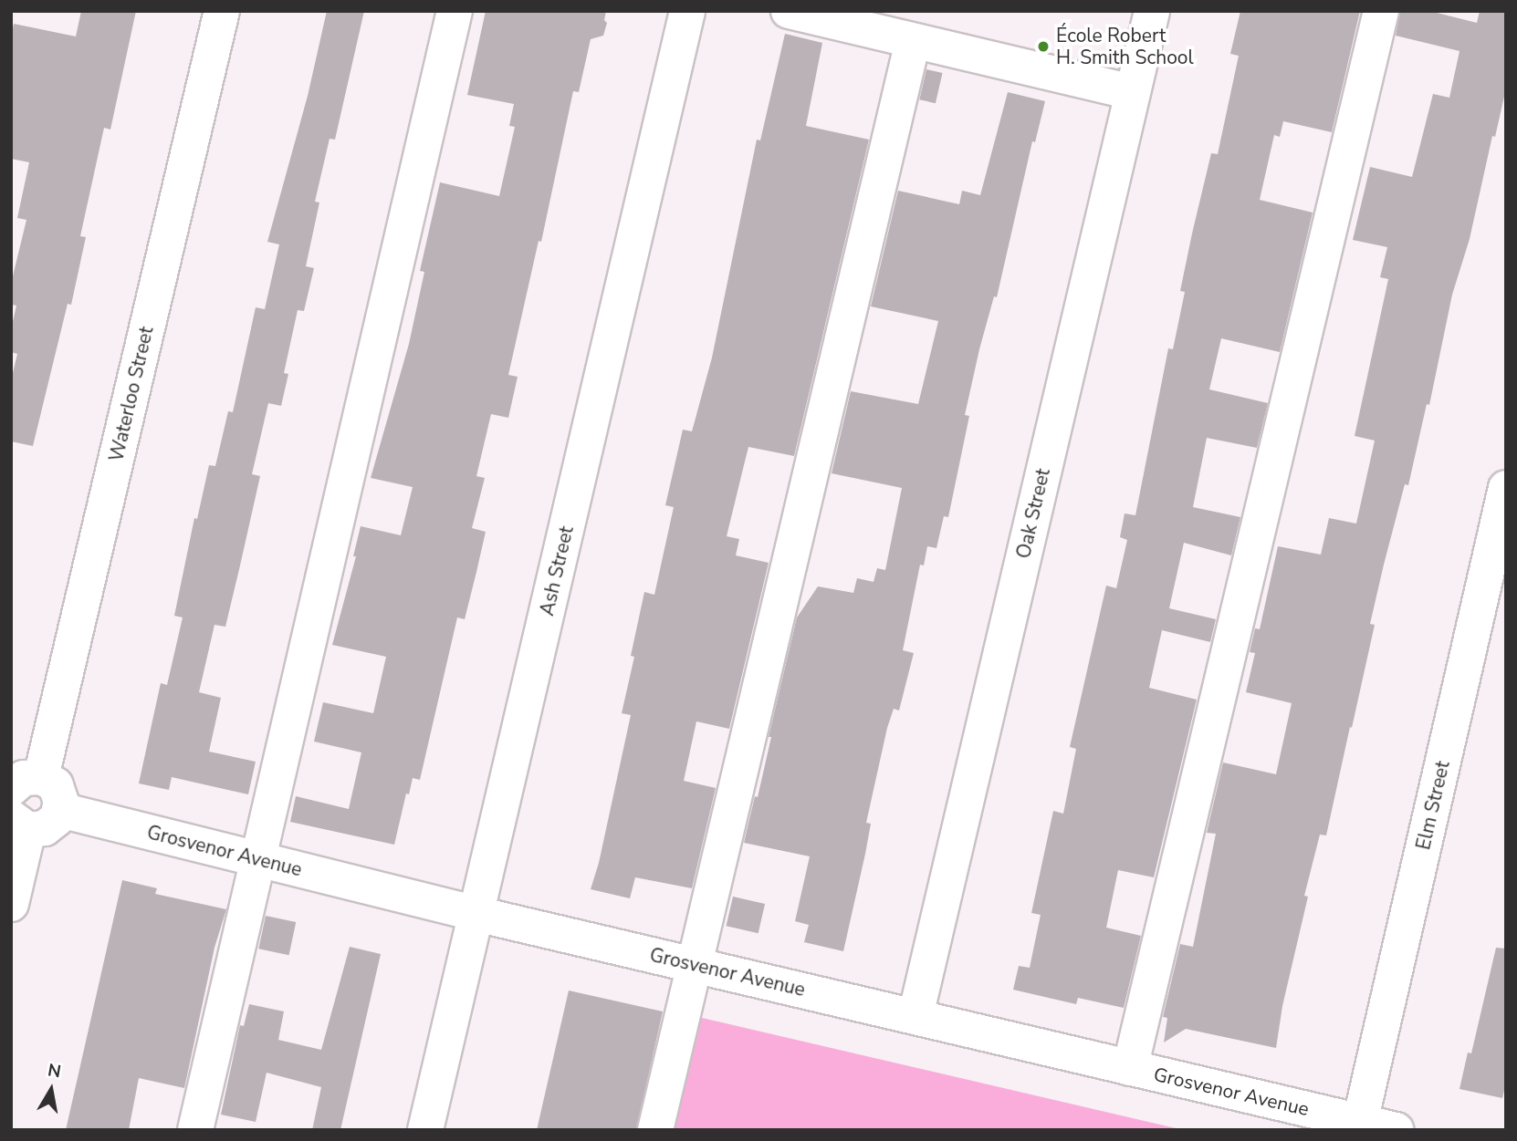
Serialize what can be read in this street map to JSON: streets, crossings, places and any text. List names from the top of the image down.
{
  "streets": {
    "street": [
      "Waterloo Street",
      "Oak Street",
      "Ash Street",
      "Elm Street",
      "Grosvenor Avenue"
    ]
  },
  "crossings": [
    ["Oak Street", "Grosvenor Avenue"],
    ["Ash Street", "Grosvenor Avenue"],
    ["Elm Street", "Grosvenor Avenue"]
  ],
  "places": ["École Robert H. Smith School"],
  "north": "top"
}
